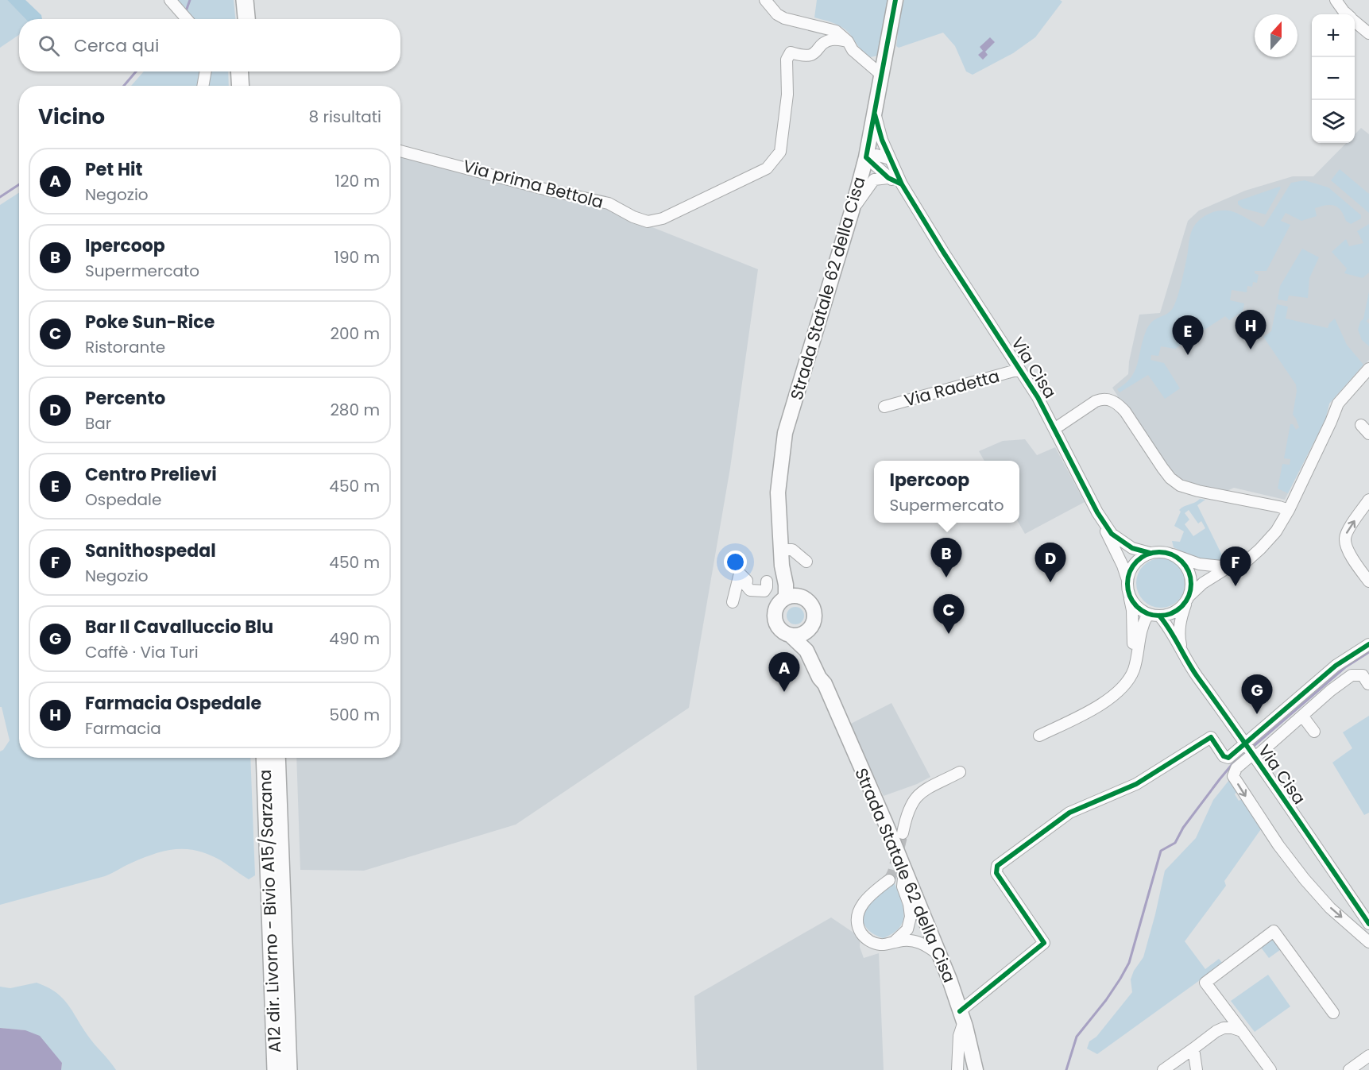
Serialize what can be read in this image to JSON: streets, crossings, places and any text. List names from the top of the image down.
{
  "streets": {
    "highway": ["A12 dir. Livorno - Bivio A15/Sarzana"],
    "main road": ["Strada Statale 62 della Cisa"],
    "street": ["Via prima Bettola", "Via Cisa", "Via Radetta"]
  },
  "crossings": [
    ["Strada Statale 62 della Cisa", "Via Cisa"],
    ["Via Cisa", "Via Radetta"]
  ],
  "north": "top",
  "page": {
    "map_buttons": ["+", "−"],
    "search": "Cerca qui",
    "heading": ["Vicino", "8 risultati"],
    "list": [
      {
        "mark": "A",
        "name": "Pet Hit",
        "note": "Negozio",
        "value": "120 m"
      },
      {
        "mark": "B",
        "name": "Ipercoop",
        "note": "Supermercato",
        "value": "190 m"
      },
      {
        "mark": "C",
        "name": "Poke Sun-Rice",
        "note": "Ristorante",
        "value": "200 m"
      },
      {
        "mark": "D",
        "name": "Percento",
        "note": "Bar",
        "value": "280 m"
      },
      {
        "mark": "E",
        "name": "Centro Prelievi",
        "note": "Ospedale",
        "value": "450 m"
      },
      {
        "mark": "F",
        "name": "Sanithospedal",
        "note": "Negozio",
        "value": "450 m"
      },
      {
        "mark": "G",
        "name": "Bar Il Cavalluccio Blu",
        "note": "Caffè · Via Turi",
        "value": "490 m"
      },
      {
        "mark": "H",
        "name": "Farmacia Ospedale",
        "note": "Farmacia",
        "value": "500 m"
      }
    ],
    "pins": [
      "H",
      "E",
      "B",
      "D",
      "F",
      "C",
      "A",
      "G"
    ],
    "popup": ["Ipercoop", "Supermercato"]
  }
}
